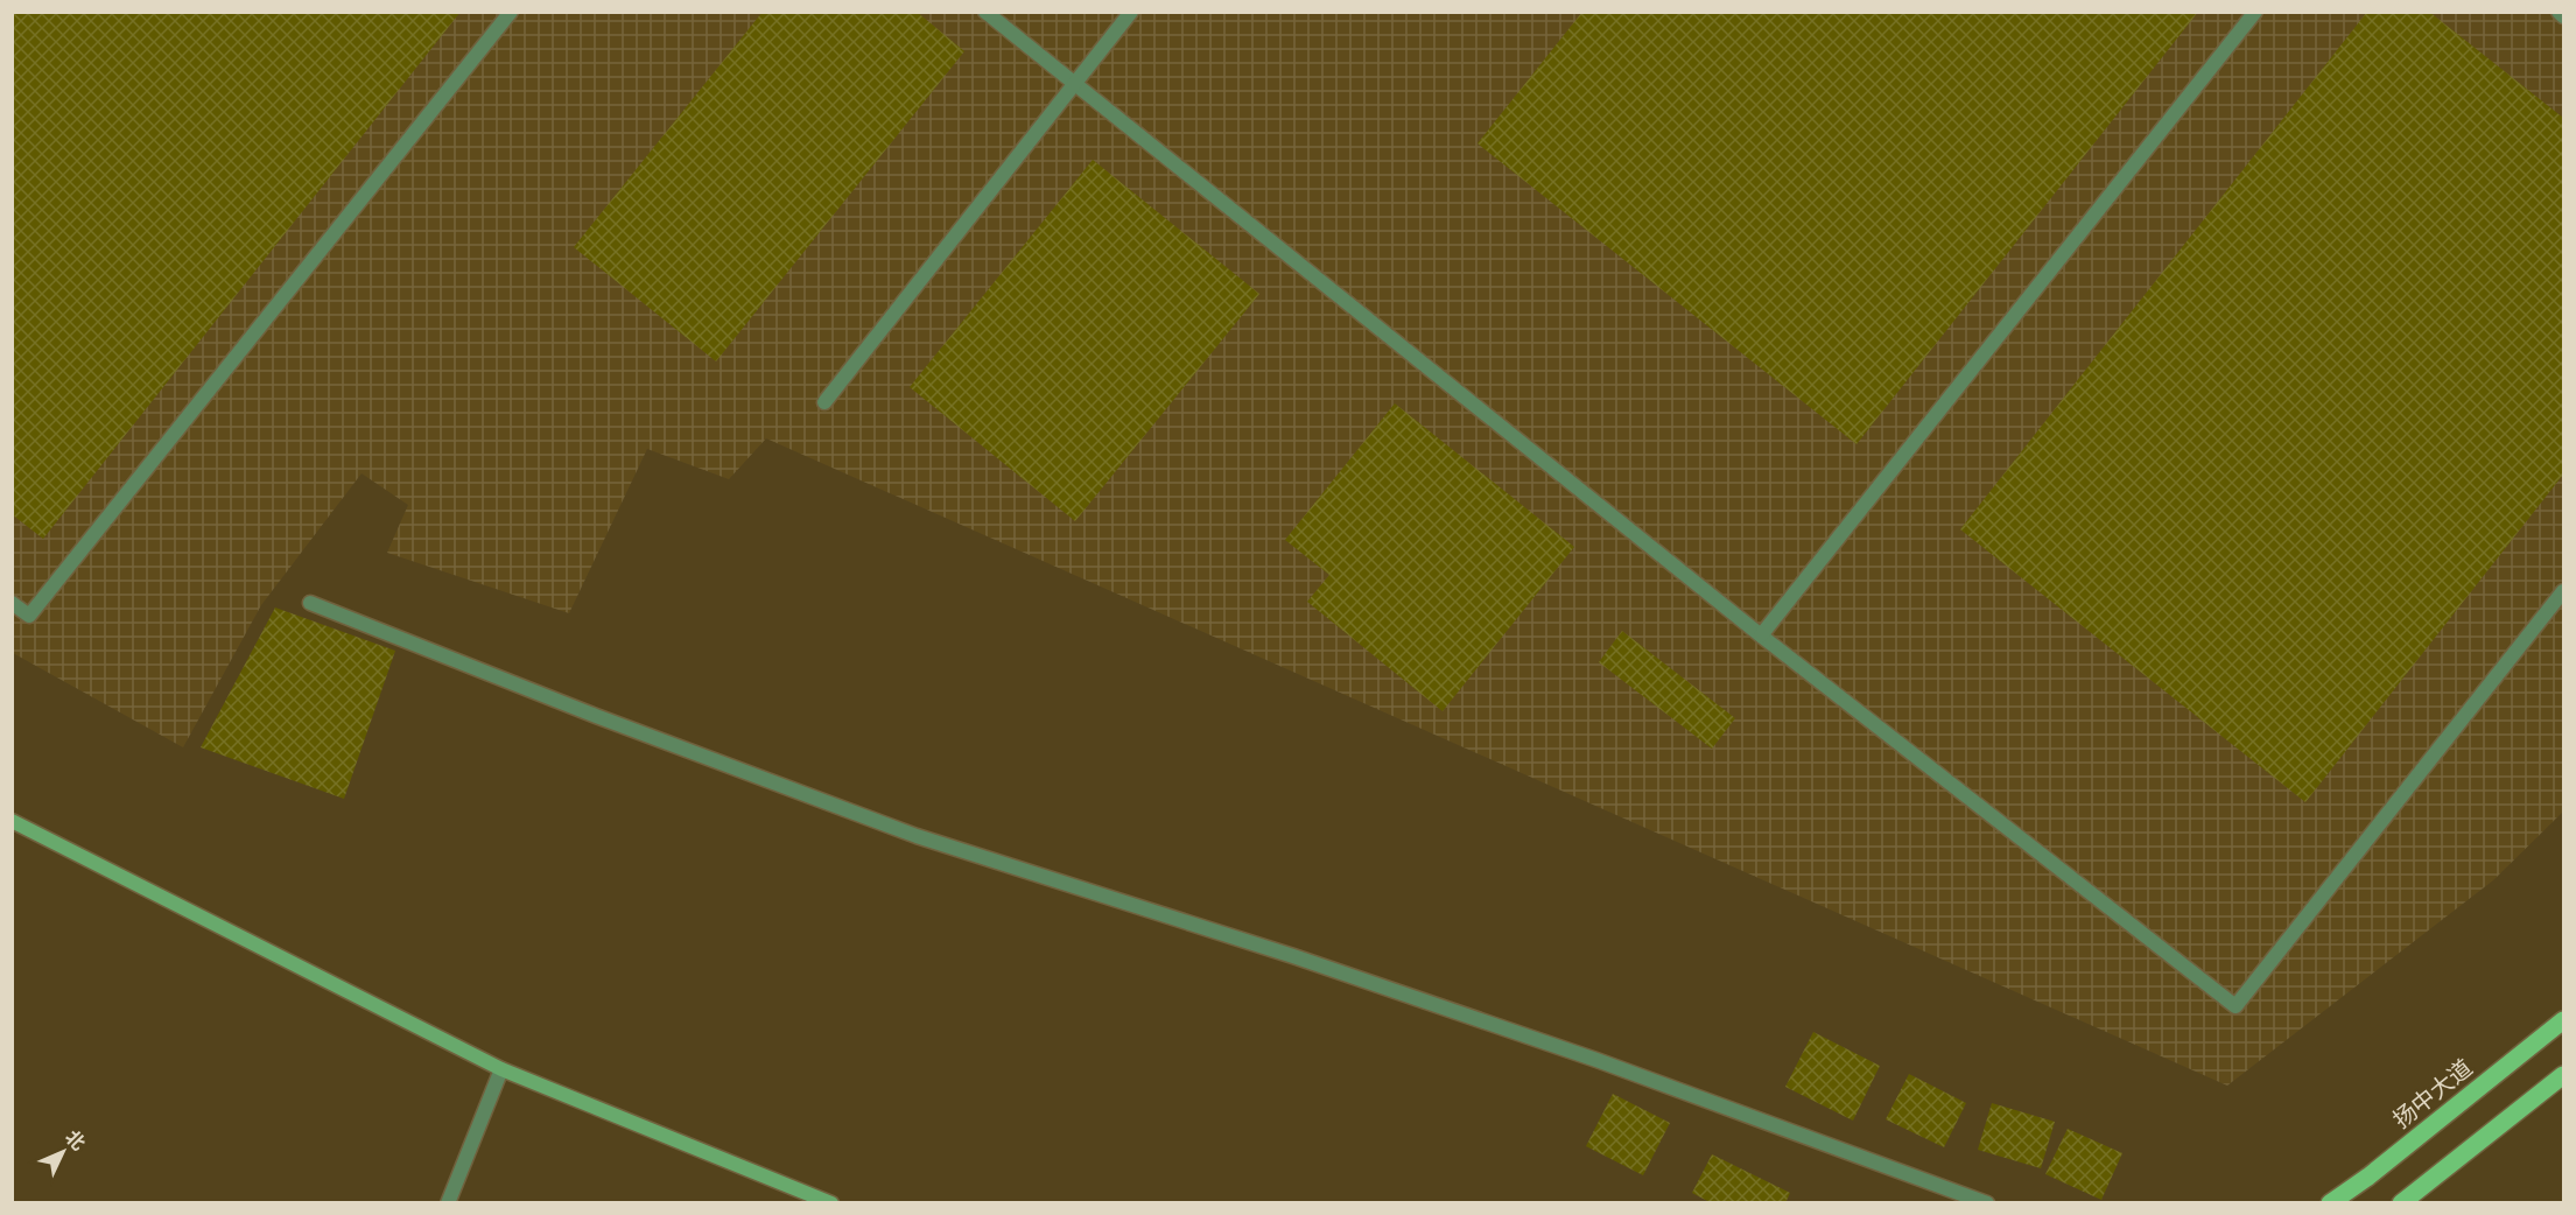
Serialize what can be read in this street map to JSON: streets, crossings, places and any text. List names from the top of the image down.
{
  "streets": {
    "main road": ["扬中大道"]
  },
  "north": "top right"
}
